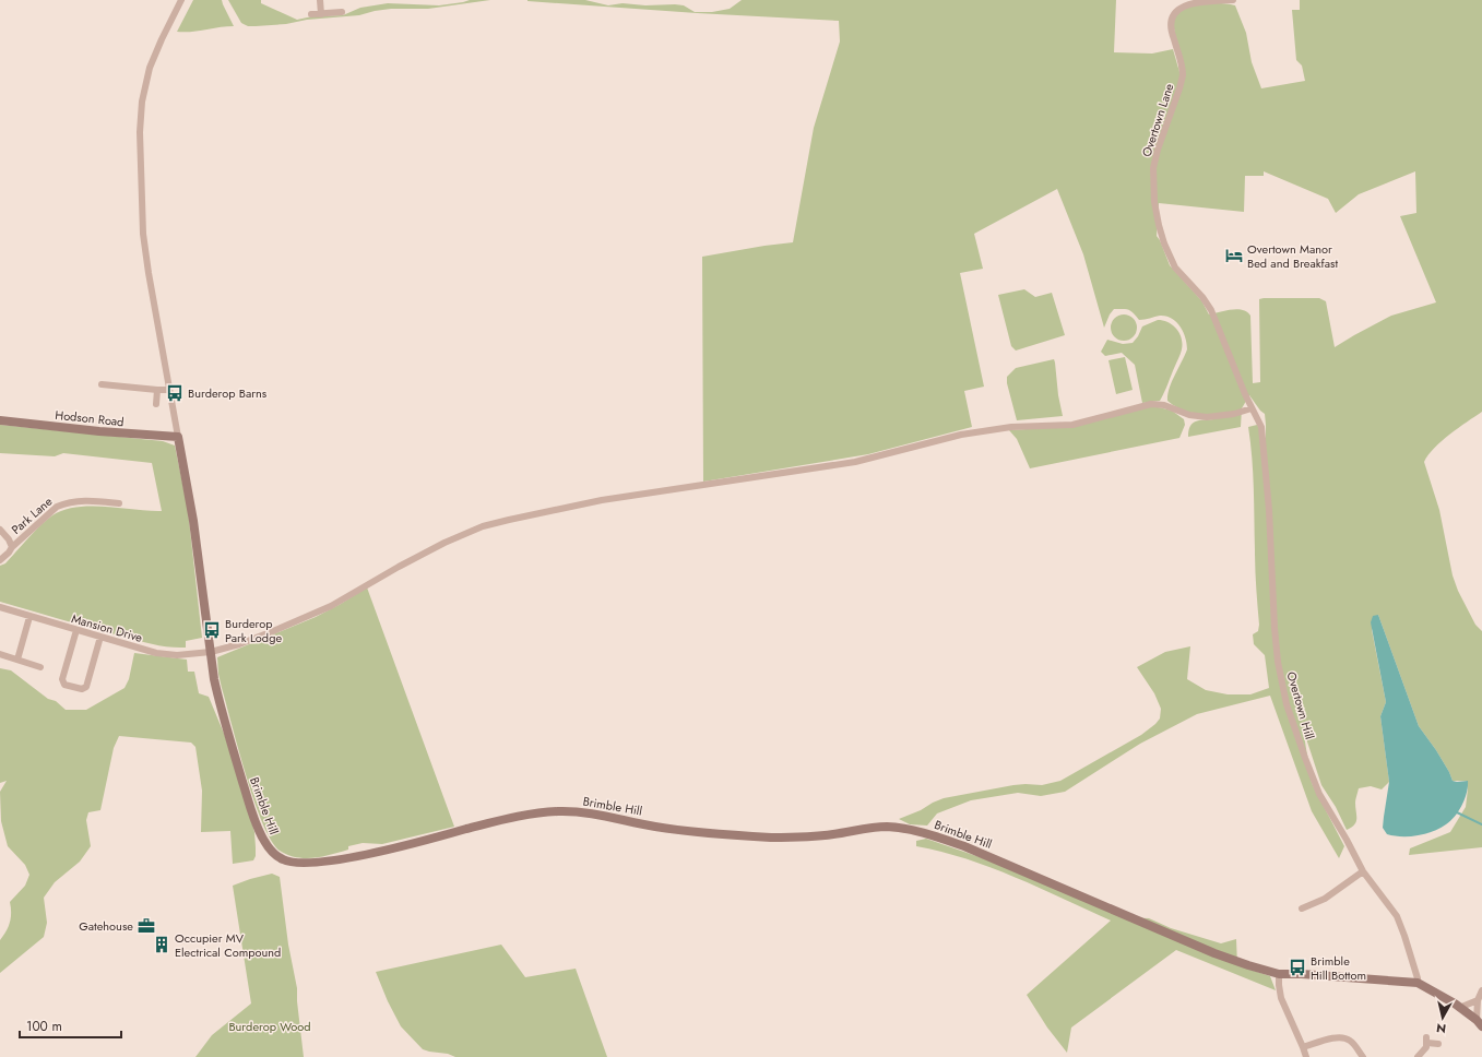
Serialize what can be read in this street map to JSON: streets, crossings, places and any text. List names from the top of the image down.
{
  "streets": {
    "main road": ["Hodson Road", "Brimble Hill"],
    "street": [
      "Overtown Lane",
      "Park Lane",
      "Mansion Drive",
      "Overtown Hill"
    ]
  },
  "crossings": [
    ["Overtown Lane", "Mansion Drive"],
    ["Overtown Lane", "Overtown Hill"],
    ["Hodson Road", "Brimble Hill"],
    ["Mansion Drive", "Overtown Hill"],
    ["Mansion Drive", "Brimble Hill"],
    ["Overtown Hill", "Brimble Hill"]
  ],
  "parks": ["Burderop Wood"],
  "places": {
    "hotel": ["Overtown Manor Bed and Breakfast"],
    "bus stop": ["Burderop Barns", "Burderop Park Lodge", "Brimble Hill Bottom"],
    "office": ["Gatehouse"],
    "building": ["Occupier MV Electrical Compound"]
  },
  "scale_bar": "100 m",
  "north": "bottom"
}
